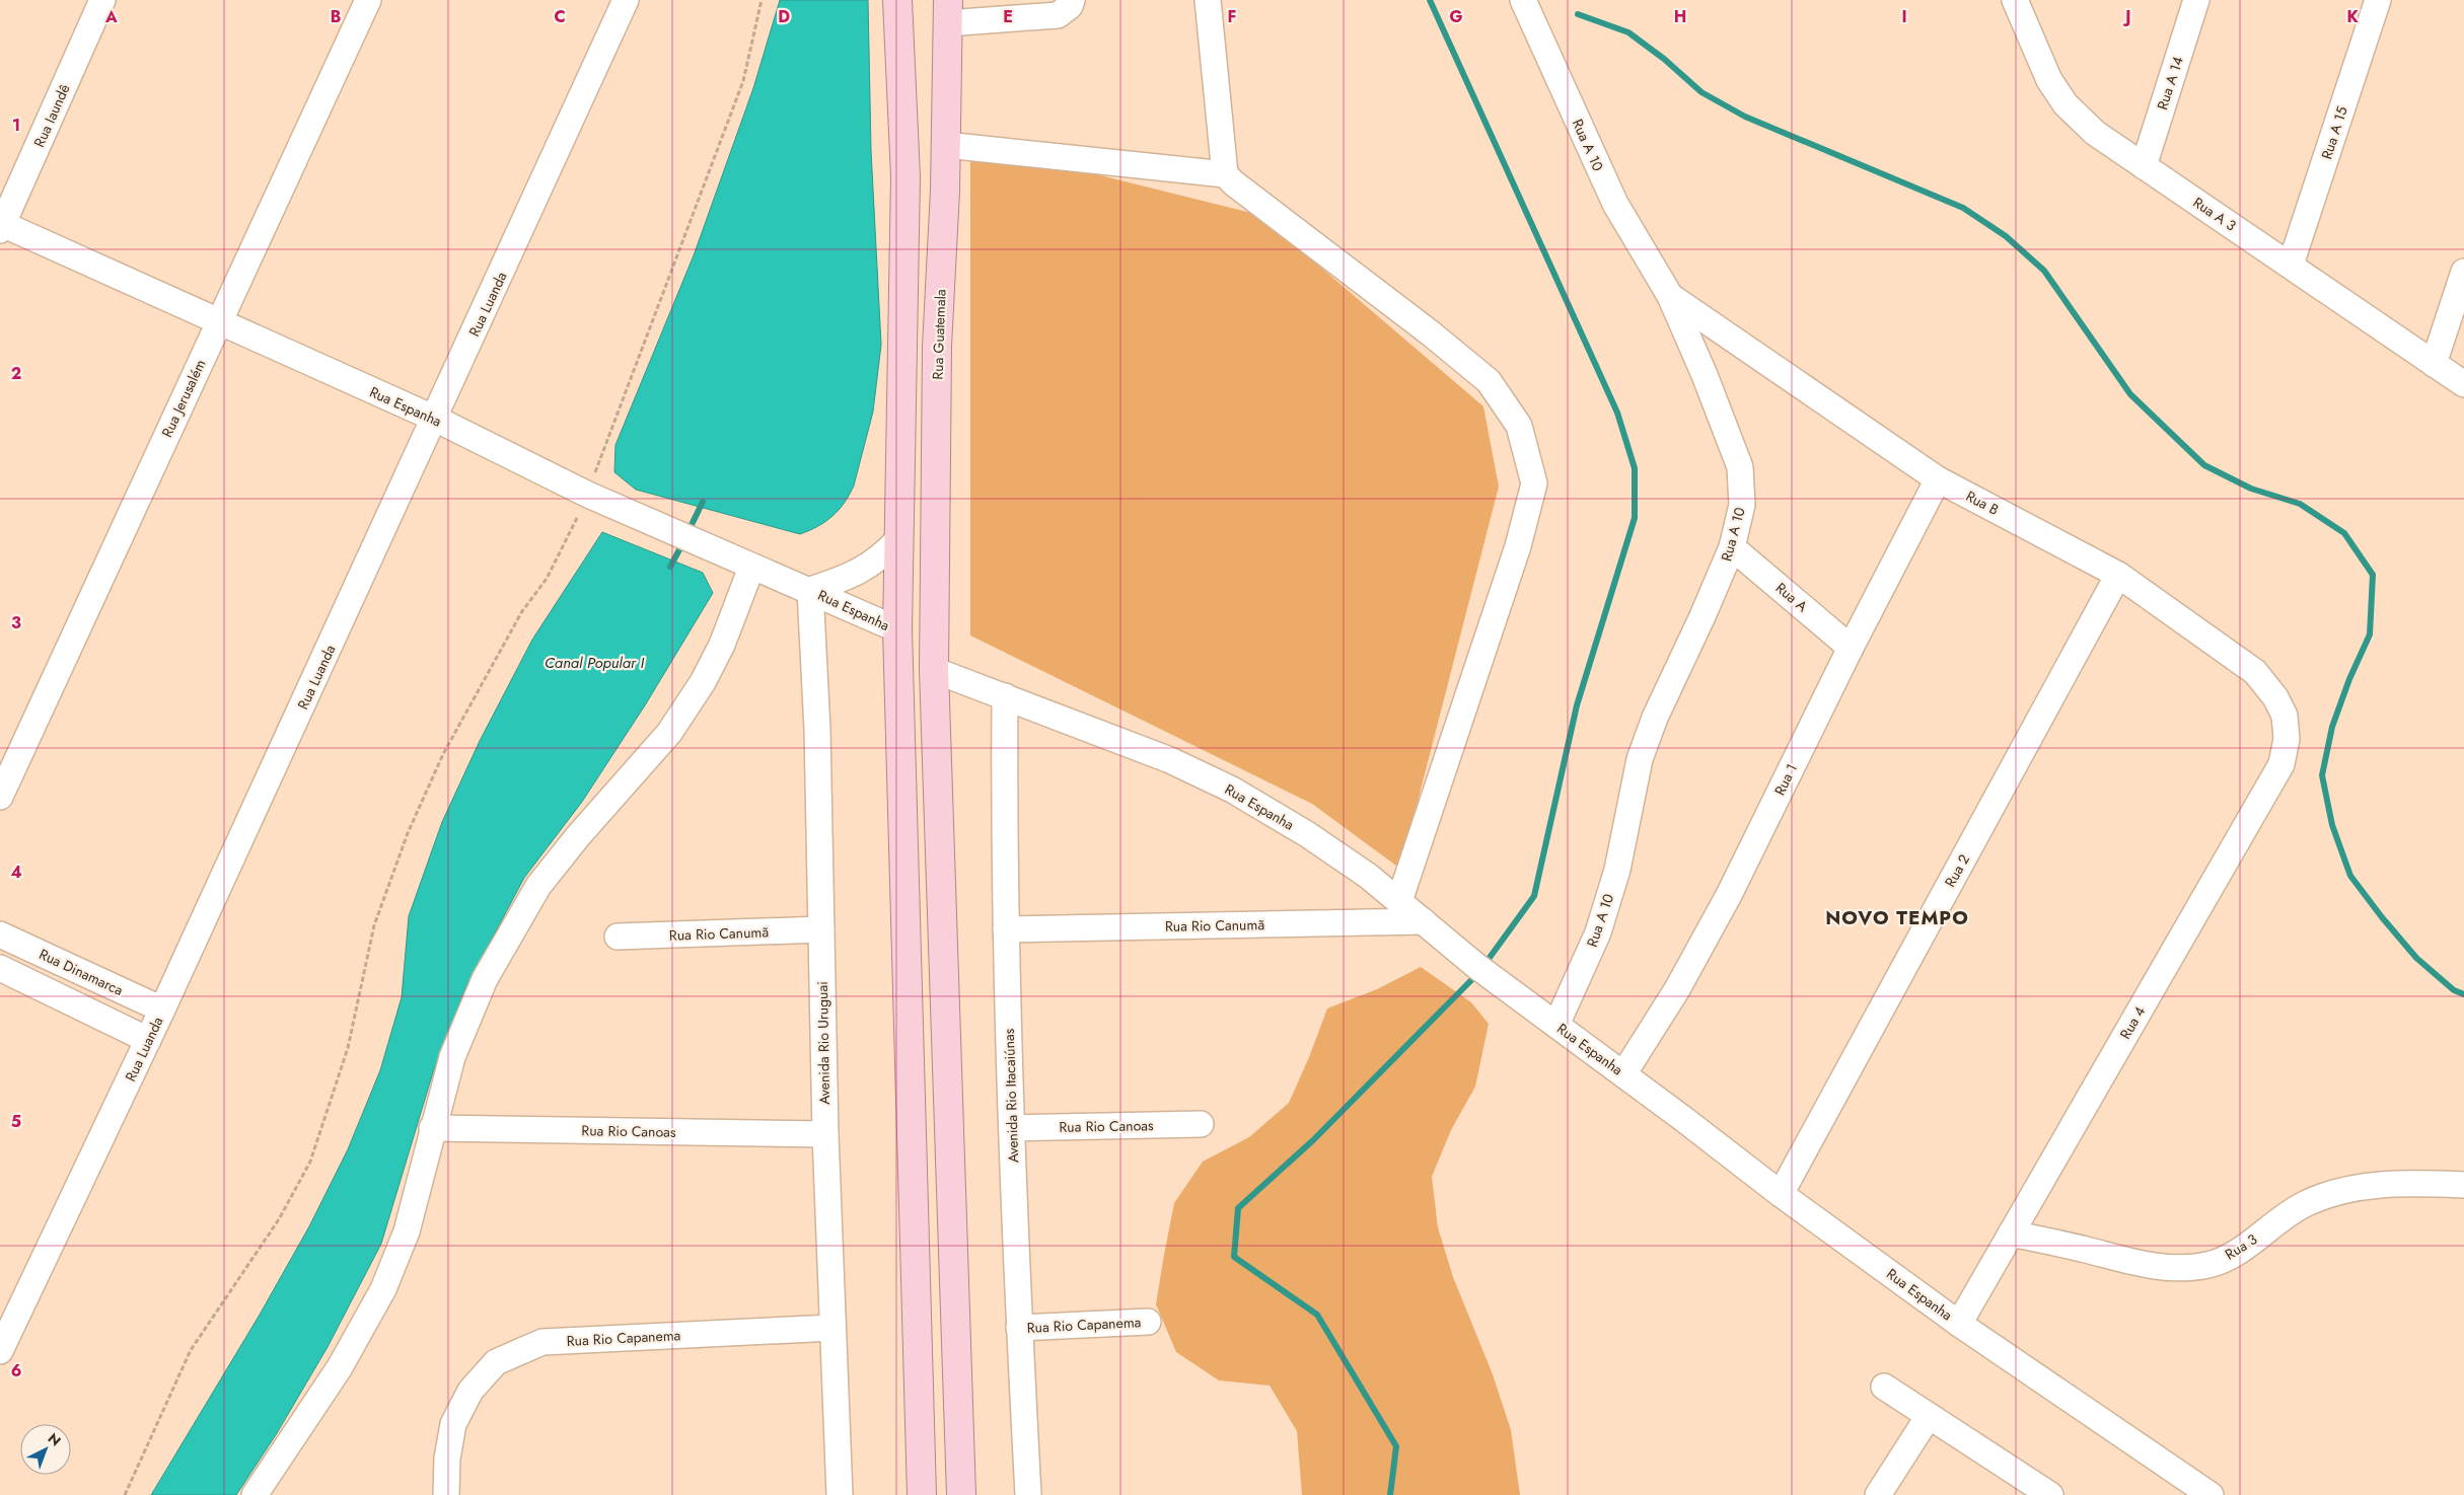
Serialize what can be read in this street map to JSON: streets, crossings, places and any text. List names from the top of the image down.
{
  "streets": {
    "main road": ["Rua Guatemala"],
    "street": [
      "Rua A 14",
      "Rua Iaundê",
      "Rua A 15",
      "Rua A 10",
      "Rua A 3",
      "Rua Luanda",
      "Rua Jerusalém",
      "Rua Espanha",
      "Rua B",
      "Rua A",
      "Rua 1",
      "Rua 2",
      "Rua Rio Canumã",
      "Rua Dinamarca",
      "Rua 4",
      "Avenida Rio Uruguai",
      "Avenida Rio Itacaiúnas",
      "Rua Rio Canoas",
      "Rua 3",
      "Rua Rio Capanema"
    ]
  },
  "crossings": [
    ["Rua A 14", "Rua A 3"],
    ["Rua Iaundê", "Rua Espanha"],
    ["Rua A 15", "Rua A 3"],
    ["Rua A 10", "Rua Espanha"],
    ["Rua A 10", "Rua B"],
    ["Rua A 10", "Rua A"],
    ["Rua Luanda", "Rua Espanha"],
    ["Rua Luanda", "Rua Dinamarca"],
    ["Rua Guatemala", "Rua Espanha"],
    ["Rua Jerusalém", "Rua Espanha"],
    ["Rua Espanha", "Rua 1"],
    ["Rua Espanha", "Rua 2"],
    ["Rua Espanha", "Rua Rio Canumã"],
    ["Rua Espanha", "Rua 4"],
    ["Rua Espanha", "Avenida Rio Uruguai"],
    ["Rua Espanha", "Avenida Rio Itacaiúnas"],
    ["Rua B", "Rua 1"],
    ["Rua B", "Rua 2"],
    ["Rua B", "Rua 4"],
    ["Rua A", "Rua 1"],
    ["Rua Rio Canumã", "Avenida Rio Uruguai"],
    ["Rua Rio Canumã", "Avenida Rio Itacaiúnas"],
    ["Rua 4", "Rua 3"],
    ["Avenida Rio Uruguai", "Rua Rio Canoas"],
    ["Avenida Rio Uruguai", "Rua Rio Capanema"],
    ["Avenida Rio Itacaiúnas", "Rua Rio Canoas"],
    ["Avenida Rio Itacaiúnas", "Rua Rio Capanema"]
  ],
  "districts": ["NOVO TEMPO"],
  "water": ["Canal Popular I"],
  "north": "top right",
  "grid": {
    "columns": [
      "A",
      "B",
      "C",
      "D",
      "E",
      "F",
      "G",
      "H",
      "I",
      "J",
      "K"
    ],
    "rows": [
      "1",
      "2",
      "3",
      "4",
      "5",
      "6"
    ]
  }
}
